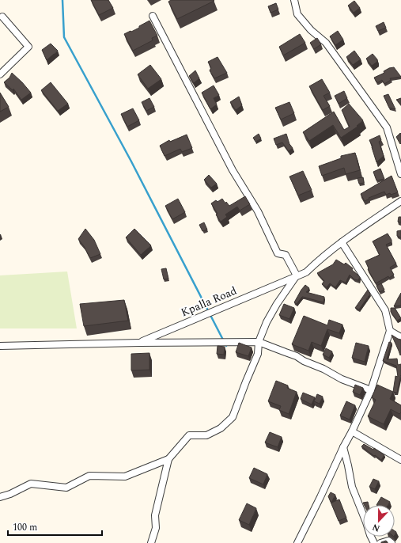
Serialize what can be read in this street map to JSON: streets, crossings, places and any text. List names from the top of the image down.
{
  "streets": {
    "street": ["Kpalla Road"]
  },
  "scale_bar": "100 m",
  "north": "bottom"
}
